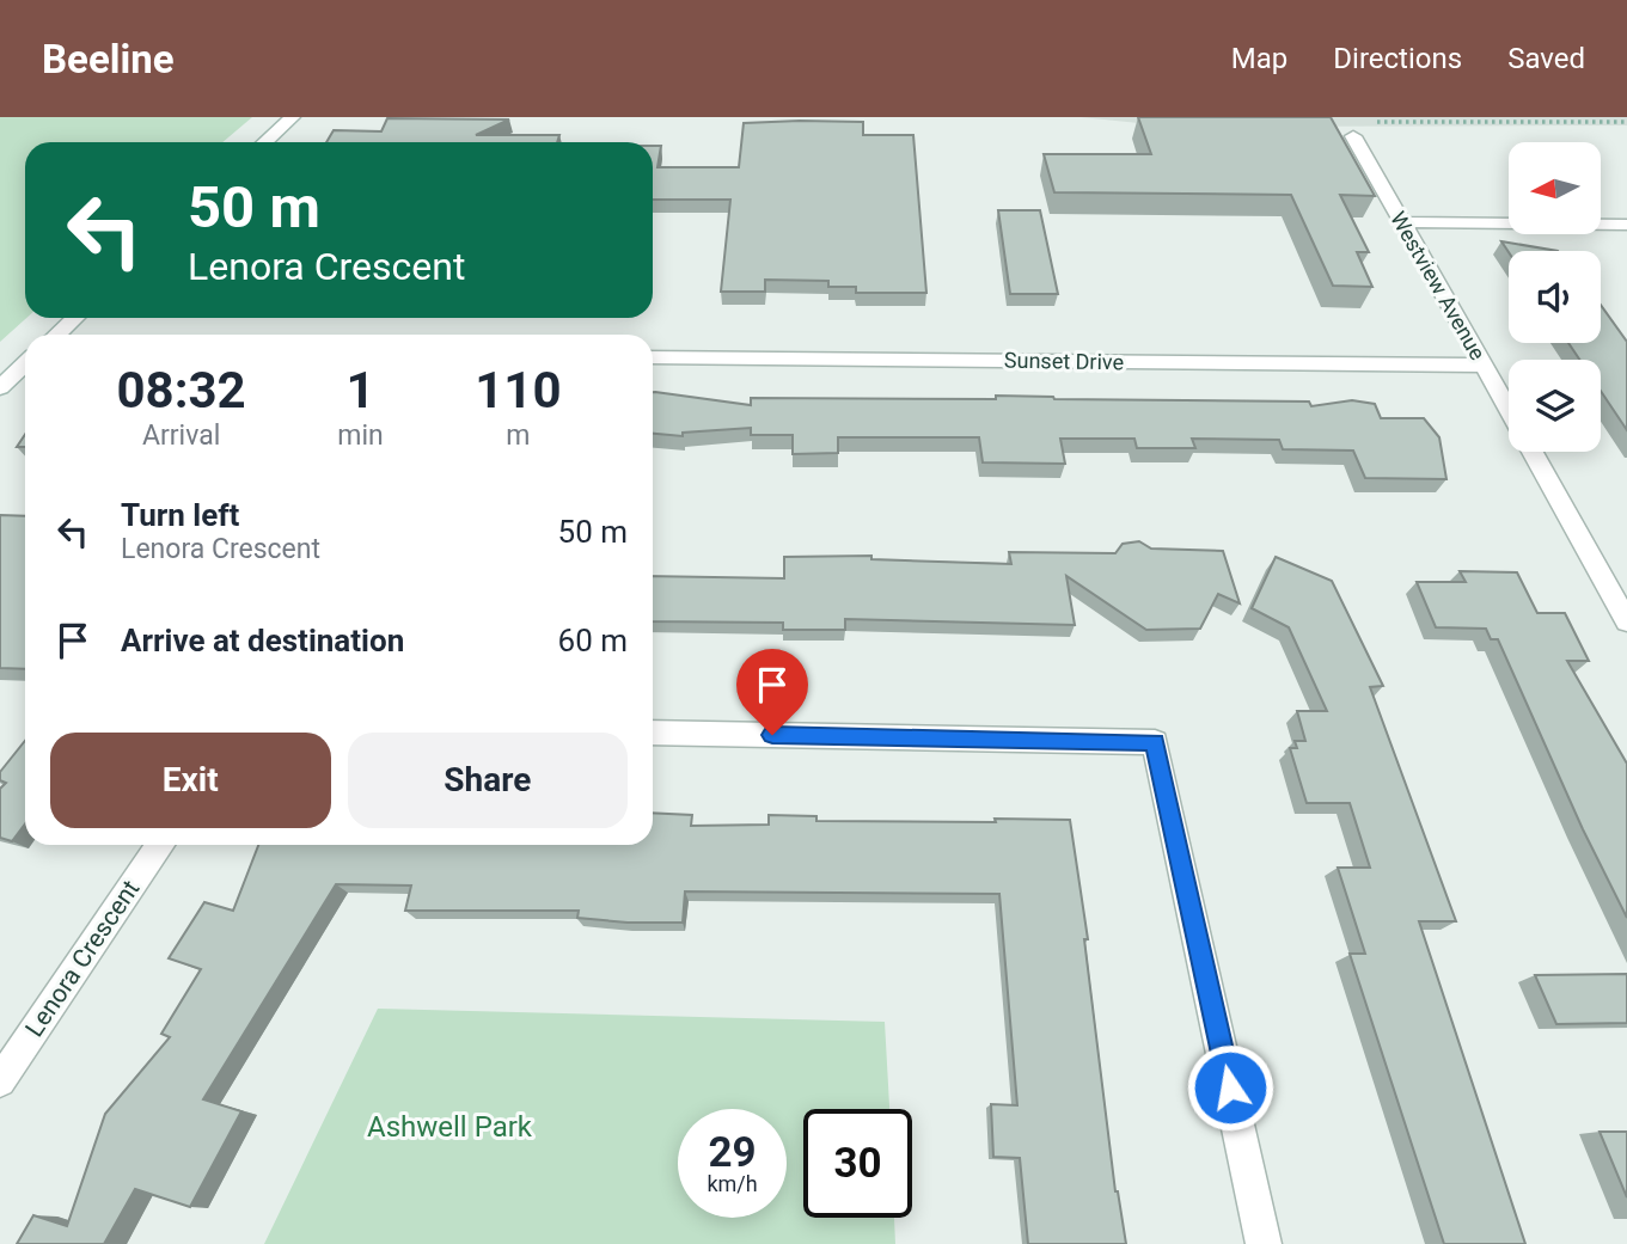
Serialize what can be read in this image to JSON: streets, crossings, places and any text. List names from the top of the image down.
{
  "streets": {
    "street": ["Westview Avenue", "Sunset Drive", "Lenora Crescent"]
  },
  "crossings": [
    ["Westview Avenue", "Sunset Drive"]
  ],
  "parks": ["Ashwell Park"],
  "north": "left",
  "page": {
    "header": "Beeline",
    "nav": ["Map", "Directions", "Saved"],
    "turn": ["50 m", "Lenora Crescent"],
    "eta": [
      "08:32",
      "Arrival",
      "1",
      "min",
      "110",
      "m"
    ],
    "list": [
      {
        "name": "Turn left",
        "note": "Lenora Crescent",
        "value": "50 m"
      },
      {
        "name": "Arrive at destination",
        "value": "60 m"
      }
    ],
    "buttons": ["Exit", "Share"],
    "speed": "29 km/h",
    "limit": "30"
  }
}
